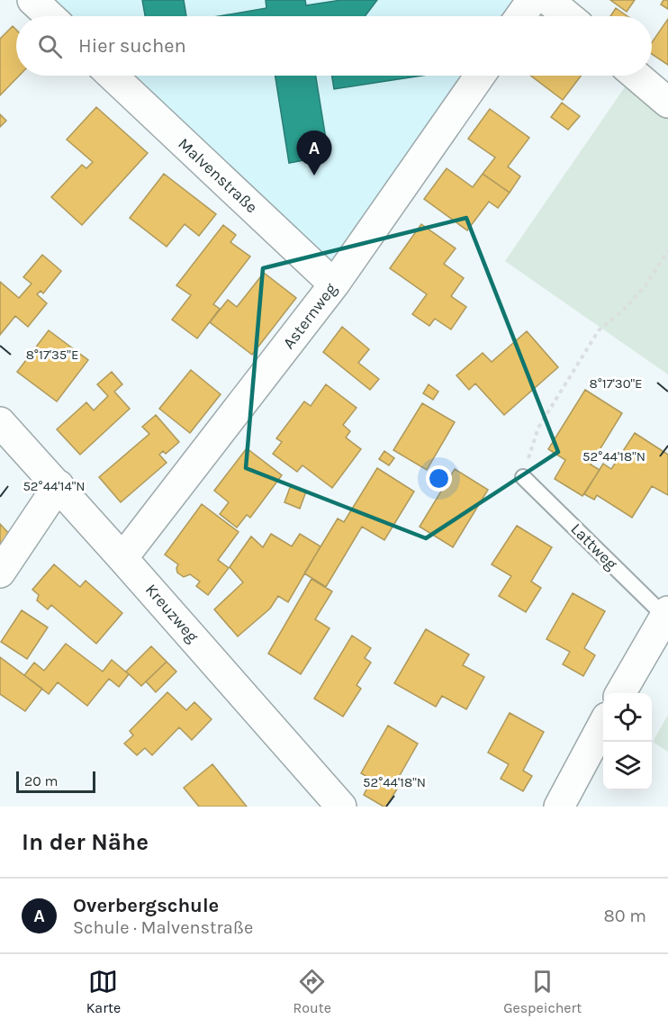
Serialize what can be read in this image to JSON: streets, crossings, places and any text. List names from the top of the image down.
{
  "streets": {
    "street": [
      "Malvenstraße",
      "Asternweg",
      "Lattweg",
      "Kreuzweg"
    ]
  },
  "crossings": [
    ["Malvenstraße", "Asternweg"],
    ["Asternweg", "Kreuzweg"]
  ],
  "scale_bar": "20 m",
  "page": {
    "search": "Hier suchen",
    "pins": "A",
    "scale": "20 m",
    "heading": "In der Nähe",
    "list": [
      {
        "mark": "A",
        "name": "Overbergschule",
        "note": "Schule · Malvenstraße",
        "value": "80 m"
      }
    ],
    "nav": ["Karte", "Route", "Gespeichert"]
  },
  "coordinates": [
    "8°17'35\"E",
    "8°17'30\"E",
    "52°44'18\"N",
    "52°44'14\"N"
  ]
}
